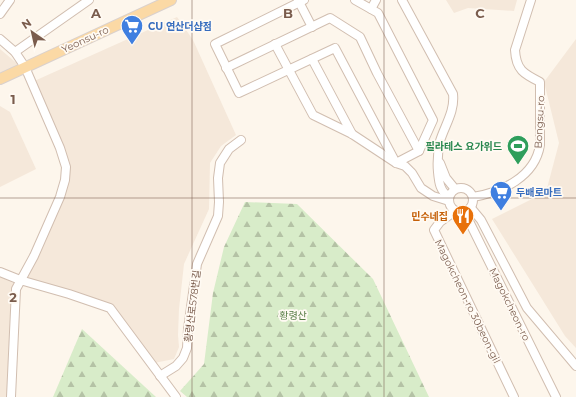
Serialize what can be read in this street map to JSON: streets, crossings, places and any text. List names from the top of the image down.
{
  "streets": {
    "main road": ["Yeonsu-ro"],
    "street": [
      "Bongsu-ro",
      "Magokcheon-ro 30beon-gil",
      "Magokcheon-ro",
      "황령산로578번길"
    ]
  },
  "crossings": [
    ["Bongsu-ro", "Magokcheon-ro 30beon-gil"],
    ["Bongsu-ro", "Magokcheon-ro"],
    ["Magokcheon-ro 30beon-gil", "Magokcheon-ro"]
  ],
  "parks": ["황령산"],
  "places": {
    "supermarket": ["CU 연산더샵점", "두배로마트"],
    "sports": ["필라테스 요가위드"],
    "restaurant": ["민수네집"]
  },
  "north": "top left",
  "grid": {
    "columns": ["A", "B", "C"],
    "rows": ["1", "2"]
  }
}
